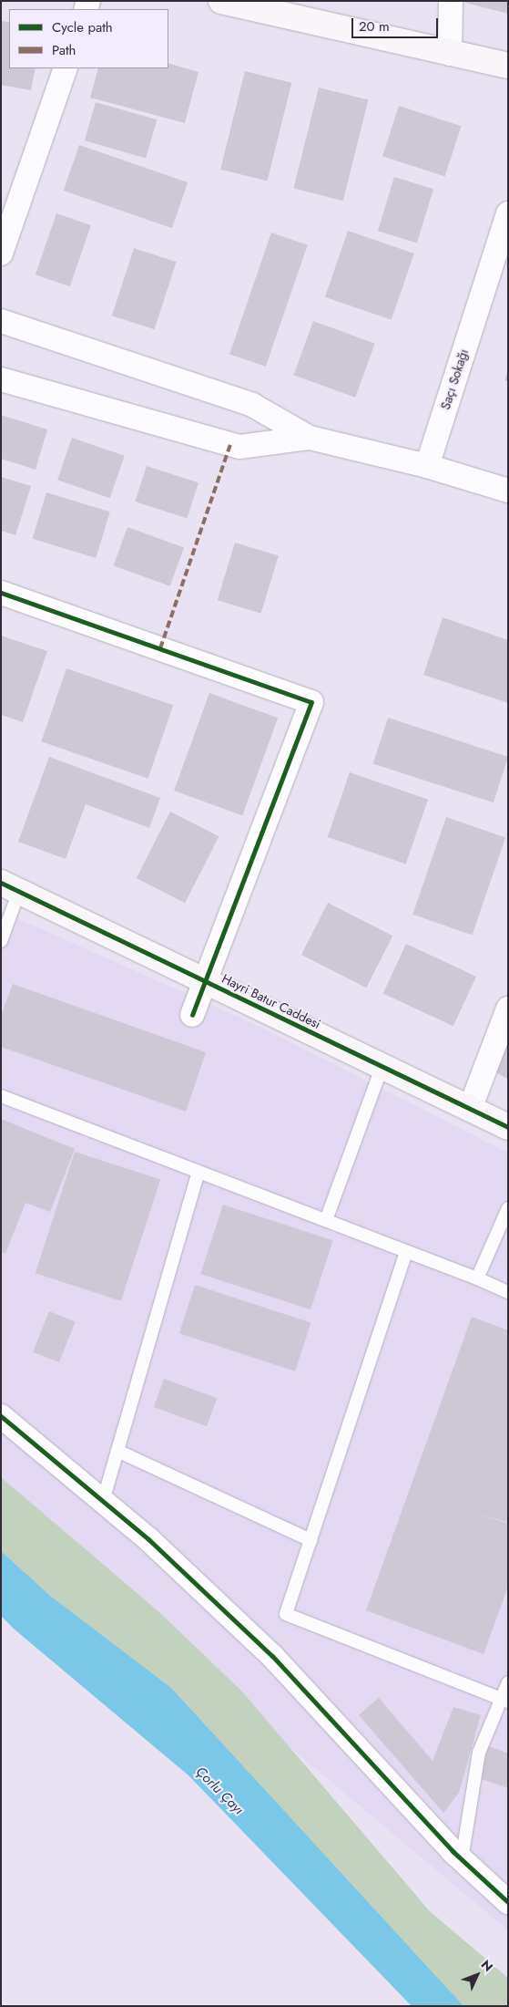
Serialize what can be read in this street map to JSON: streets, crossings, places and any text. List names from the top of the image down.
{
  "streets": {
    "main road": ["Hayri Batur Caddesi"],
    "street": ["Saçı Sokağı"]
  },
  "water": ["Çorlu Çayı"],
  "legend": ["Cycle path", "Path"],
  "scale_bar": "20 m",
  "north": "top right"
}
